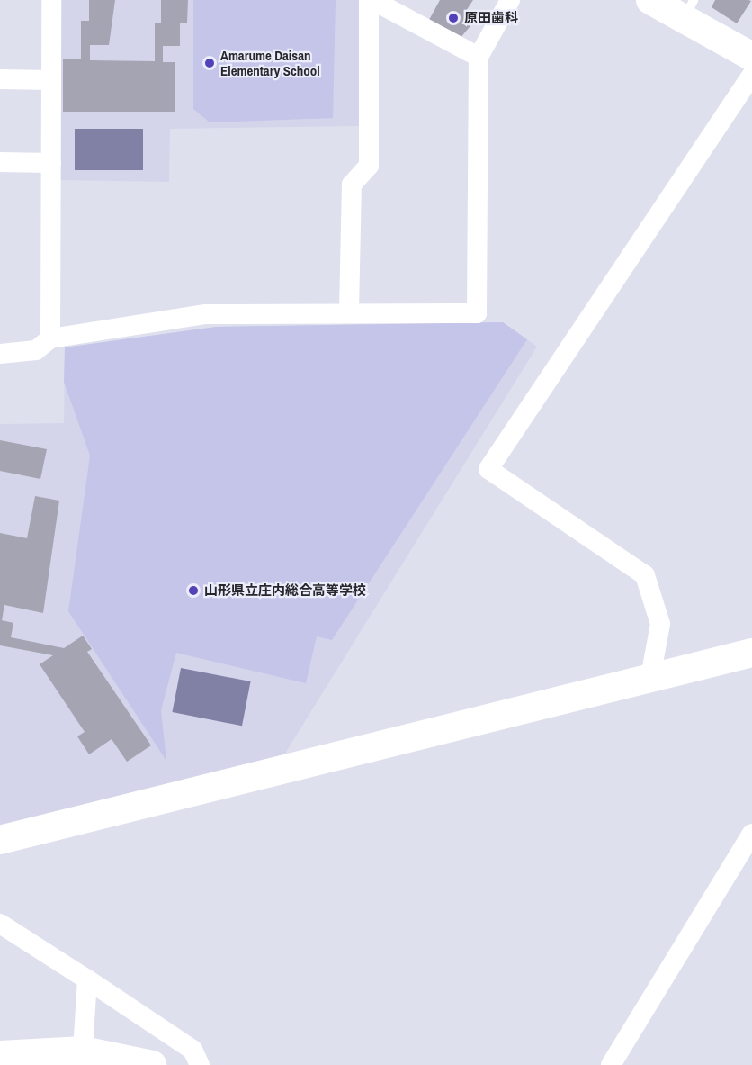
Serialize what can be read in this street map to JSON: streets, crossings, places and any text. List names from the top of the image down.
{
  "places": ["原田歯科", "Amarume Daisan Elementary School", "山形県立庄内総合高等学校"]
}
